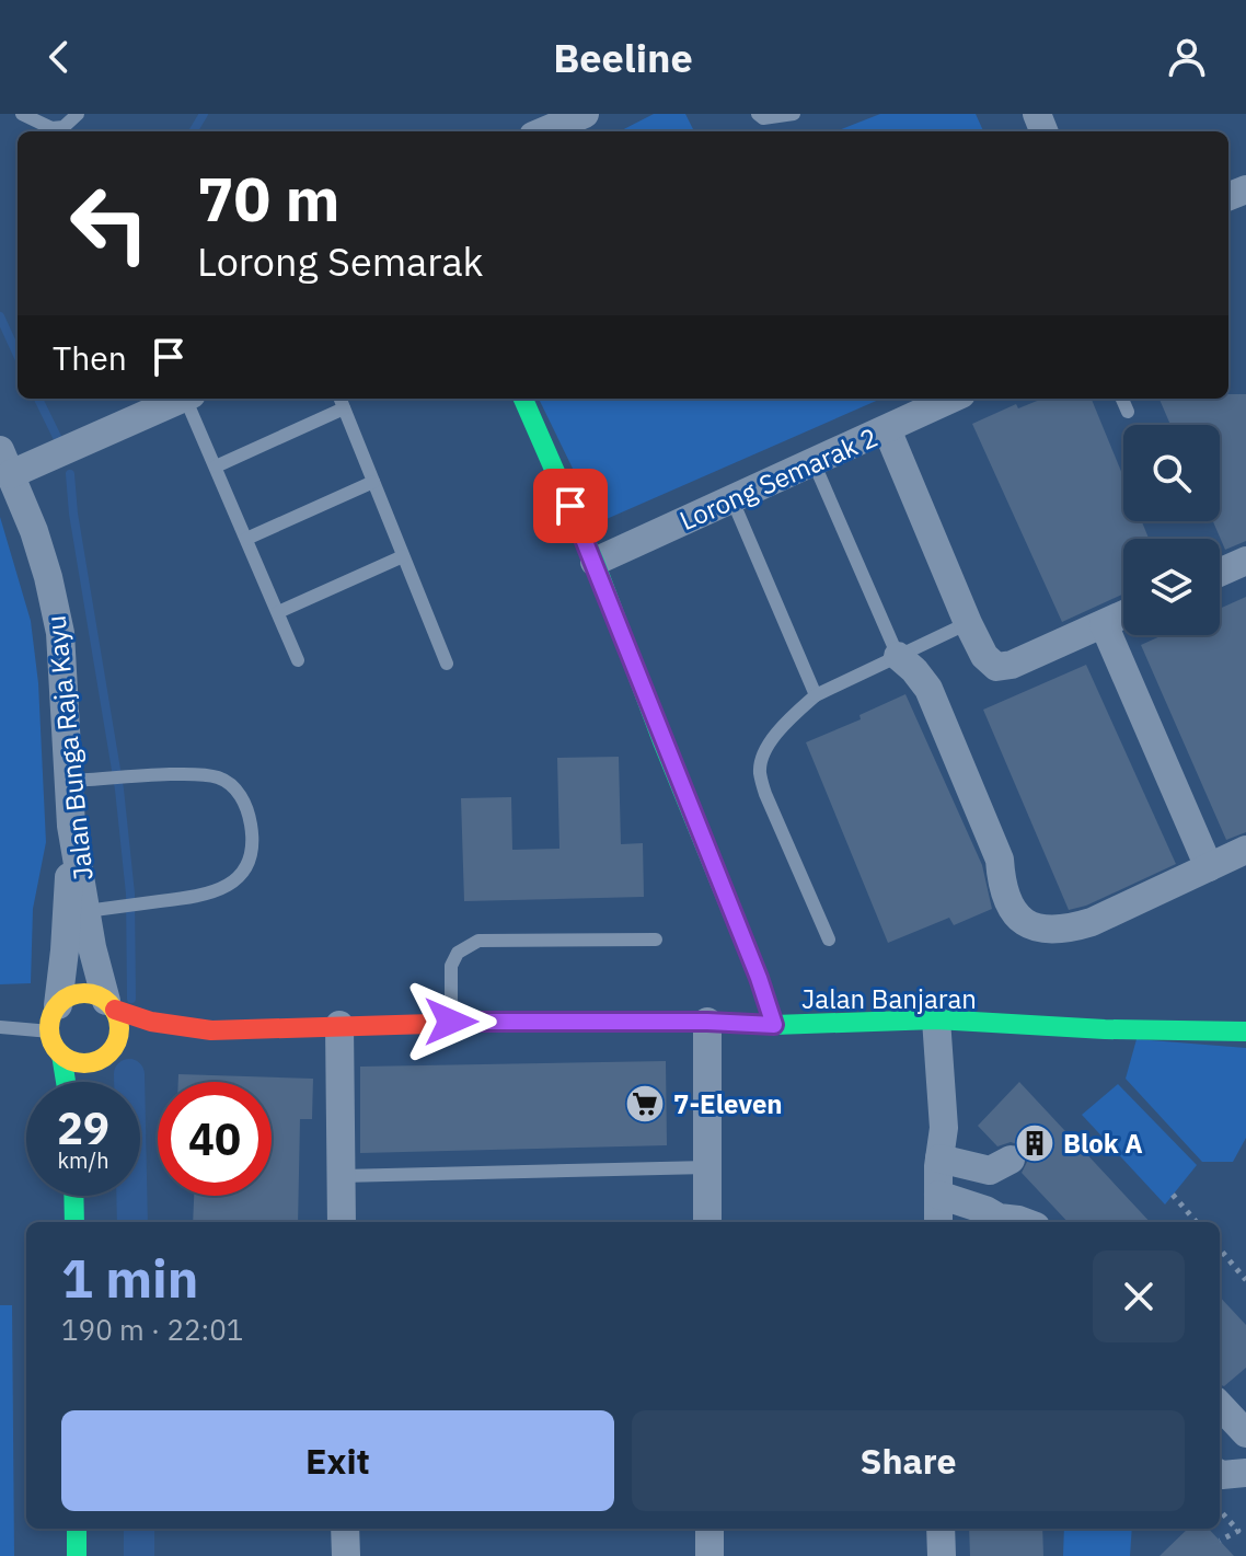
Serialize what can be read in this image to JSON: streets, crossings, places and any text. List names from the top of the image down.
{
  "streets": {
    "street": ["Lorong Semarak 2", "Jalan Bunga Raja Kayu", "Jalan Banjaran"]
  },
  "crossings": [
    ["Jalan Bunga Raja Kayu", "Jalan Banjaran"]
  ],
  "places": {
    "supermarket": ["7-Eleven"],
    "building": ["Blok A"]
  },
  "page": {
    "header": "Beeline",
    "turn": ["70 m", "Lorong Semarak"],
    "then": "Then",
    "speed": "29 km/h",
    "limit": "40",
    "heading": ["1 min", "190 m · 22:01"],
    "buttons": ["Exit", "Share"]
  }
}
